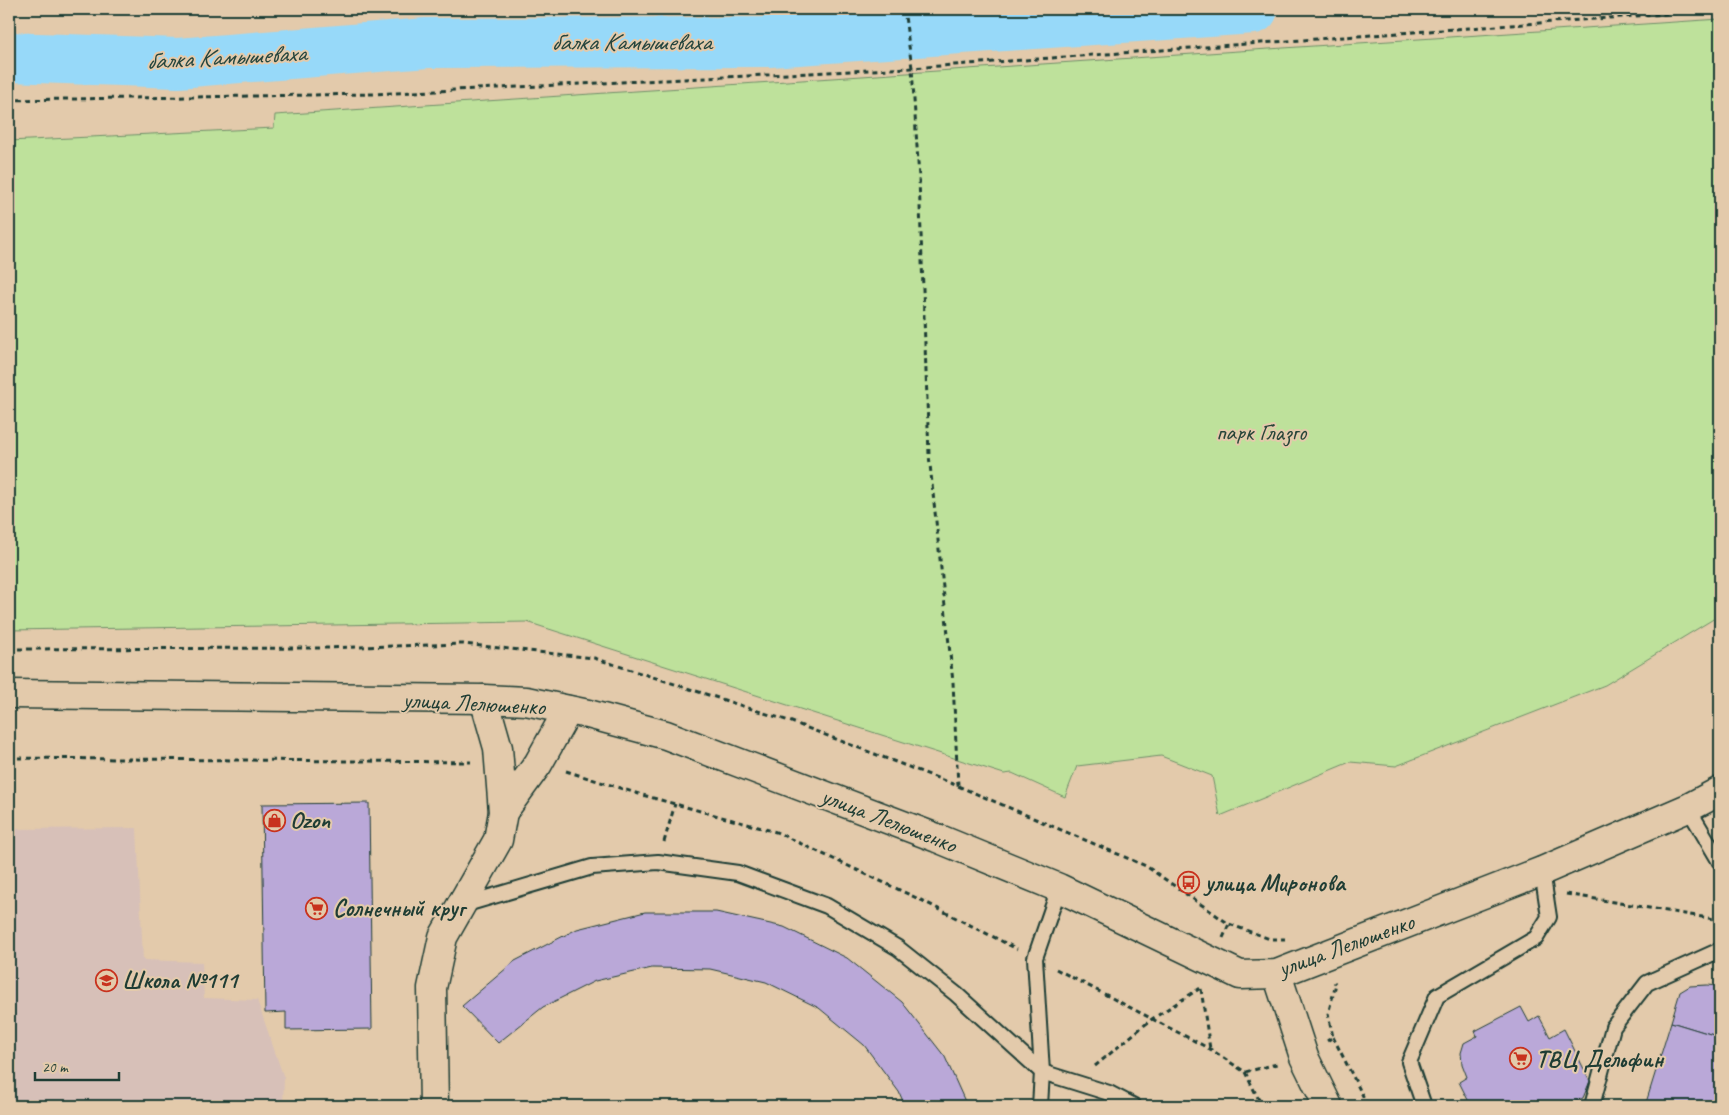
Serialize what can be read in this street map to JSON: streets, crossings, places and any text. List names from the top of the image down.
{
  "streets": {
    "street": ["улица Лелюшенко"]
  },
  "water": ["балка Камышеваха"],
  "parks": ["парк Глазго"],
  "places": {
    "shop": ["Ozon"],
    "bus stop": ["улица Миронова"],
    "supermarket": ["Солнечный круг", "ТВЦ Дельфин"],
    "school or university": ["Школа №111"]
  },
  "scale_bar": "20 m"
}
